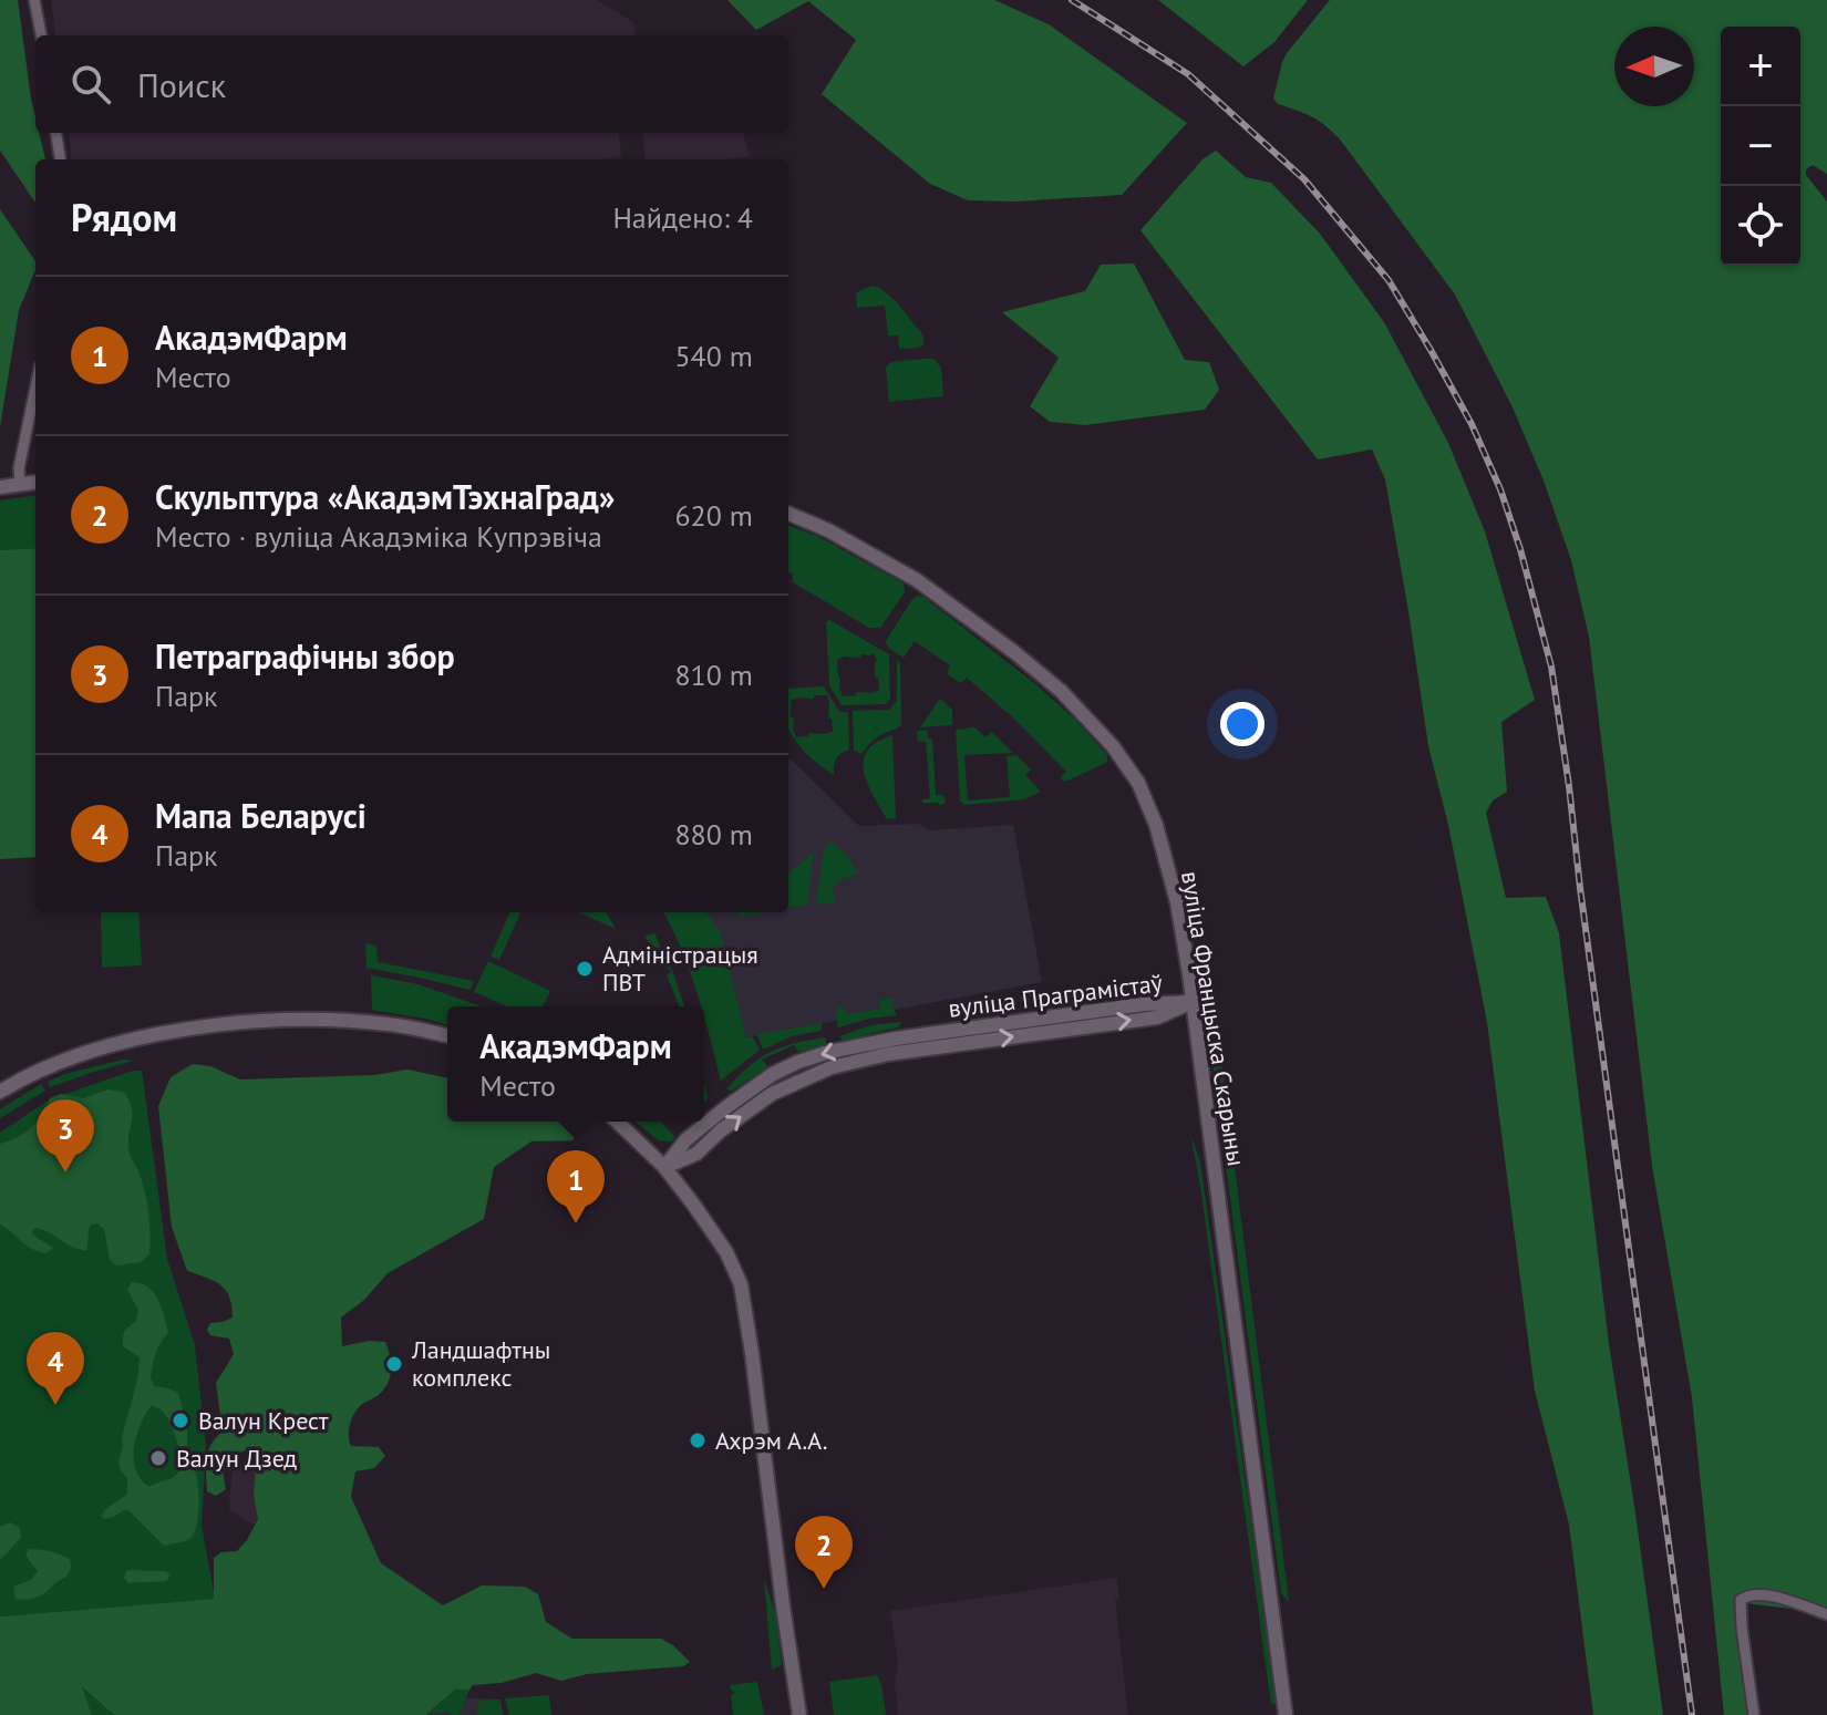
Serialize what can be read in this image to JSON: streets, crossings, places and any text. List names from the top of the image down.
{
  "streets": {
    "main road": ["вуліца Праграмістаў", "вуліца Францыска Скарыны"]
  },
  "crossings": [
    ["вуліца Праграмістаў", "вуліца Францыска Скарыны"]
  ],
  "places": [
    "Адміністрацыя ПВТ",
    "Ландшафтны комплекс",
    "Валун Крест",
    "Ахрэм А.А.",
    "Валун Дзед"
  ],
  "north": "left",
  "page": {
    "map_buttons": ["+", "−"],
    "search": "Поиск",
    "heading": ["Рядом", "Найдено: 4"],
    "list": [
      {
        "mark": "1",
        "name": "АкадэмФарм",
        "note": "Место",
        "value": "540 m"
      },
      {
        "mark": "2",
        "name": "Скульптура «АкадэмТэхнаГрад»",
        "note": "Место · вуліца Акадэміка Купрэвіча",
        "value": "620 m"
      },
      {
        "mark": "3",
        "name": "Петраграфічны збор",
        "note": "Парк",
        "value": "810 m"
      },
      {
        "mark": "4",
        "name": "Мапа Беларусі",
        "note": "Парк",
        "value": "880 m"
      }
    ],
    "popup": ["АкадэмФарм", "Место"],
    "pins": [
      "3",
      "1",
      "4",
      "2"
    ]
  }
}
